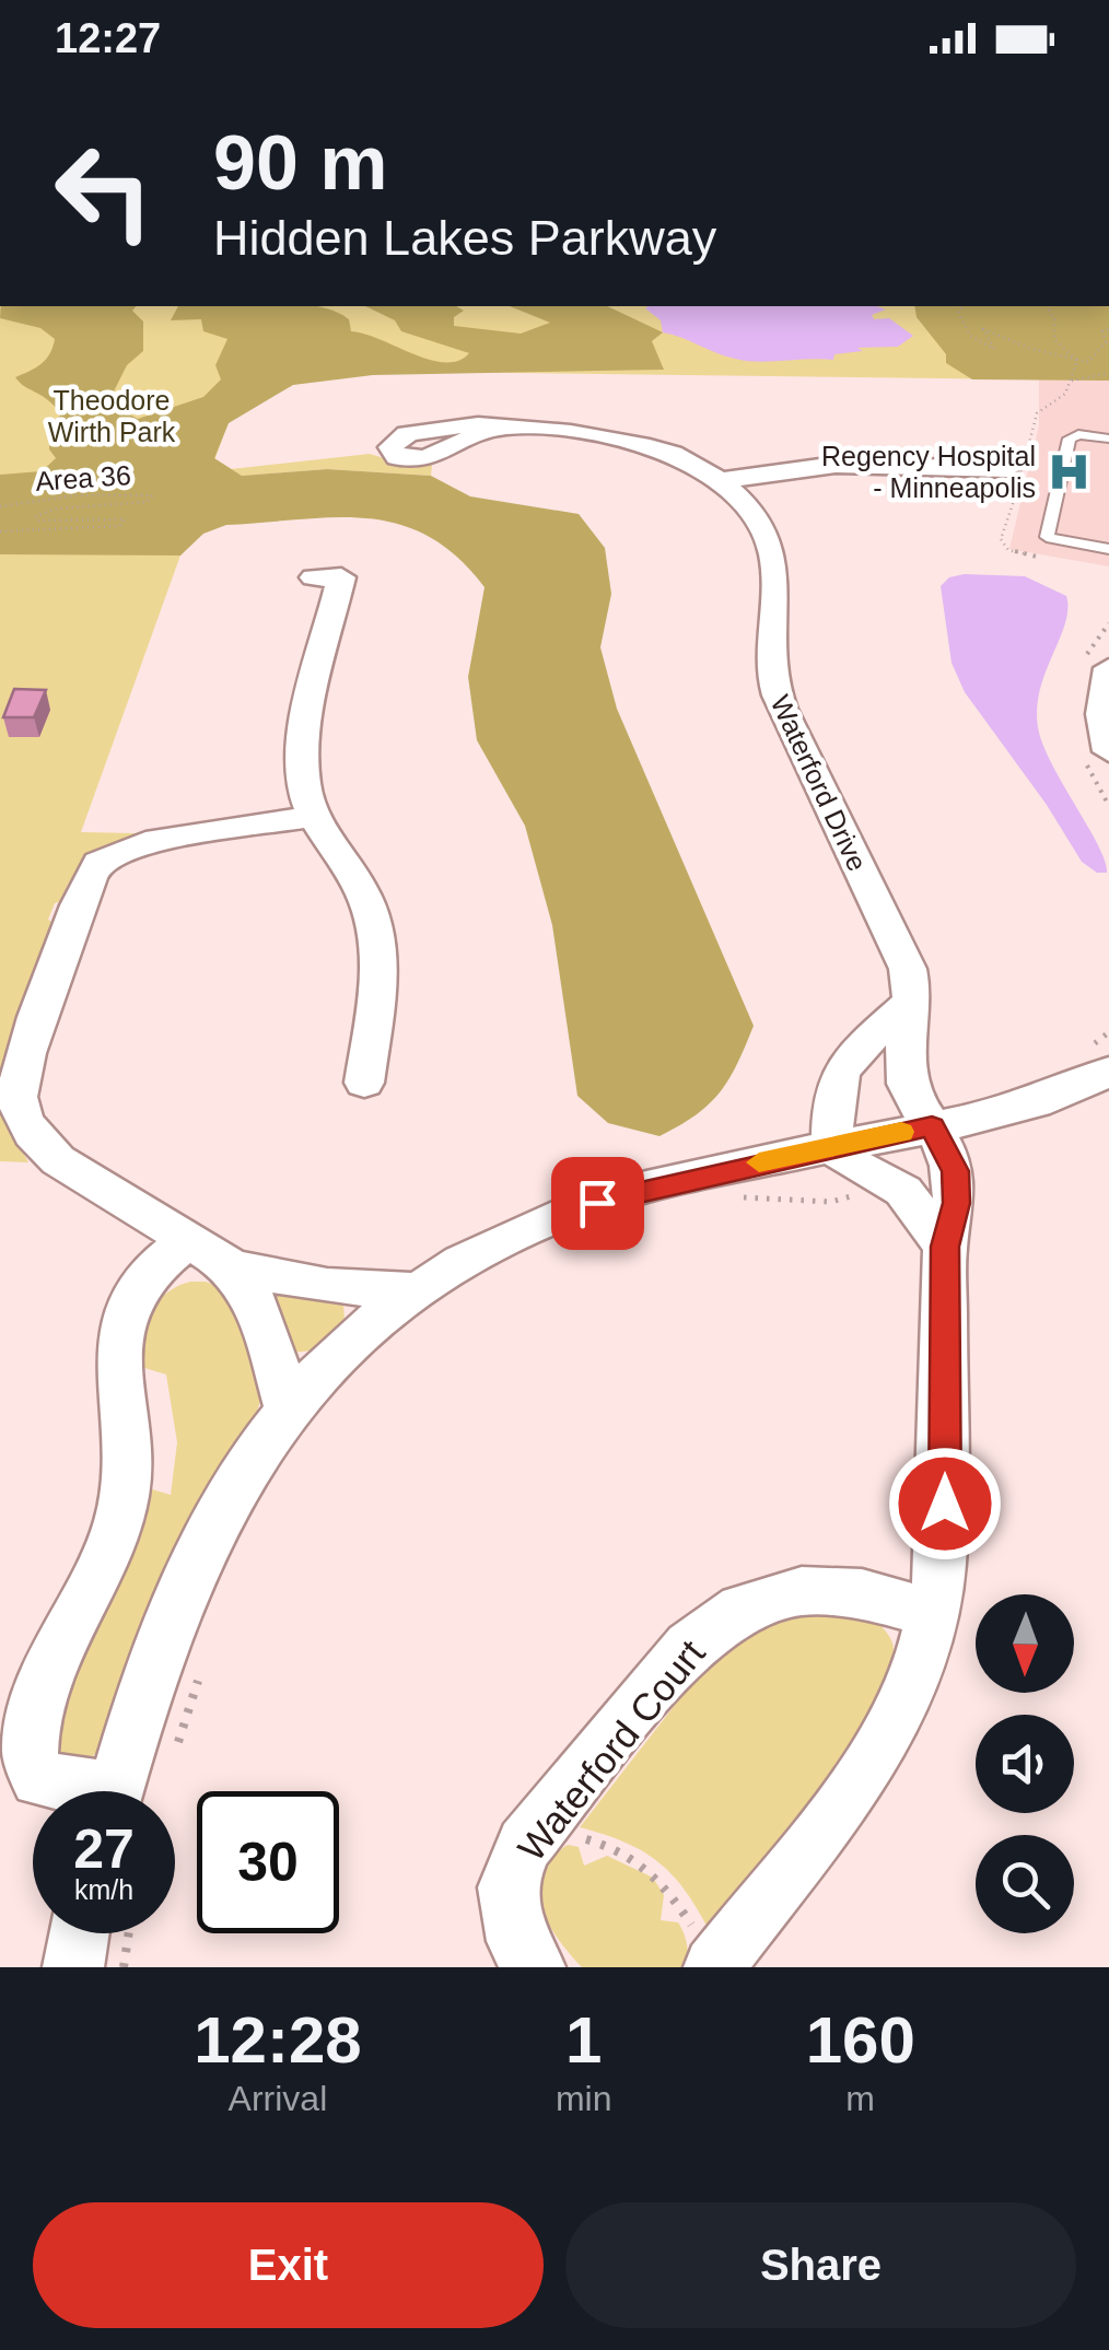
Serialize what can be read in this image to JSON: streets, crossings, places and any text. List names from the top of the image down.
{
  "streets": {
    "street": ["Waterford Drive", "Waterford Court"],
    "path": ["Area 36"]
  },
  "parks": ["Theodore Wirth Park"],
  "places": {
    "hospital": ["Regency Hospital - Minneapolis"]
  },
  "north": "bottom",
  "page": {
    "status": "12:27",
    "turn": ["90 m", "Hidden Lakes Parkway"],
    "speed": "27 km/h",
    "limit": "30",
    "eta": [
      "12:28",
      "Arrival",
      "1",
      "min",
      "160",
      "m"
    ],
    "buttons": ["Exit", "Share"]
  }
}
